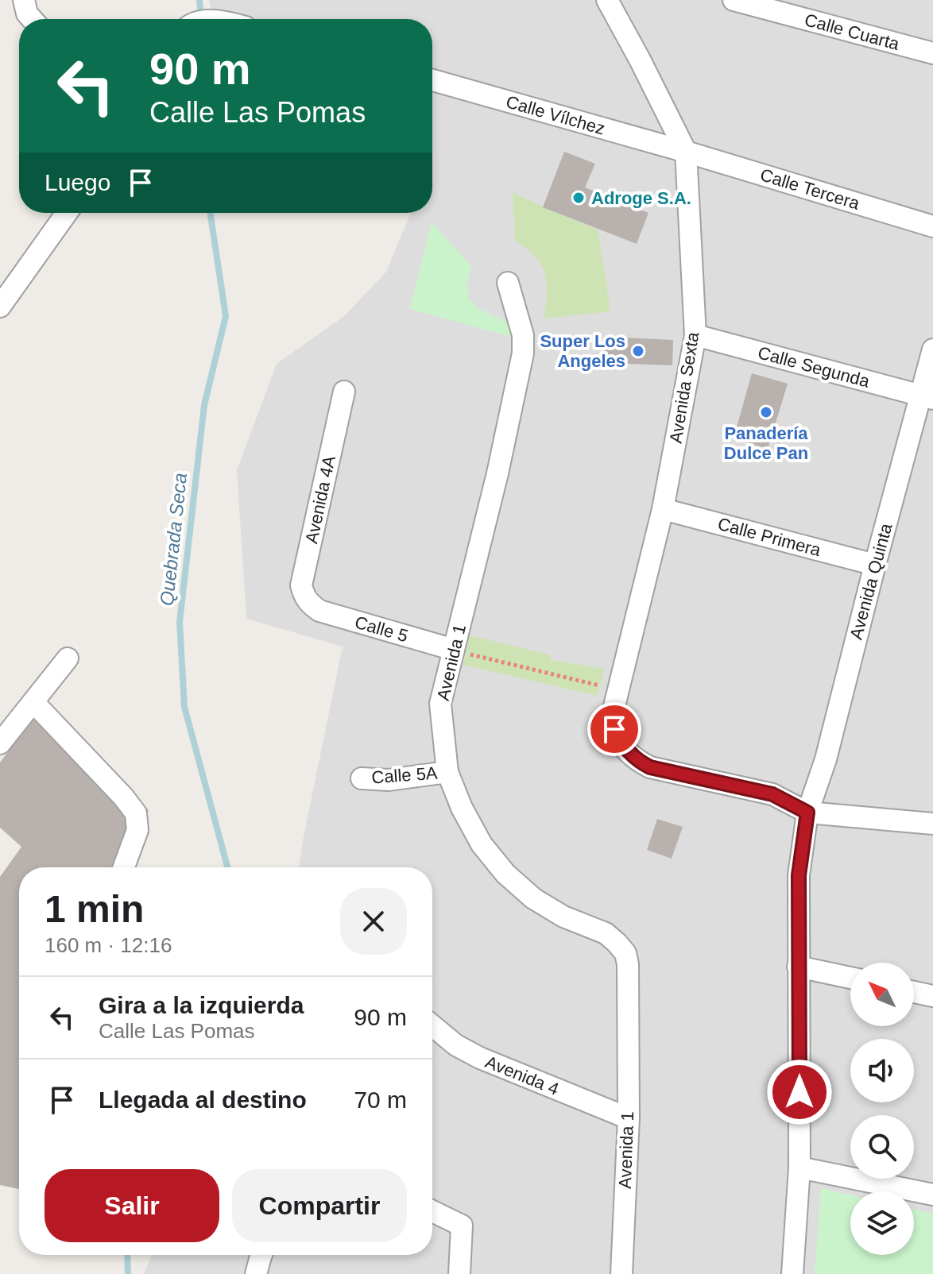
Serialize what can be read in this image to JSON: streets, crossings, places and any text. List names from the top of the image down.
{
  "streets": {
    "street": [
      "Calle Cuarta",
      "Calle Vílchez",
      "Calle Tercera",
      "Calle Segunda",
      "Avenida Sexta",
      "Avenida 4A",
      "Calle Primera",
      "Avenida Quinta",
      "Calle 5",
      "Avenida 1",
      "Calle 5A",
      "Avenida 4"
    ]
  },
  "crossings": [
    ["Calle Vílchez", "Calle Tercera"],
    ["Calle Vílchez", "Avenida Sexta"],
    ["Calle Tercera", "Avenida Sexta"],
    ["Calle Segunda", "Avenida Sexta"],
    ["Calle Segunda", "Avenida Quinta"],
    ["Avenida Sexta", "Calle Primera"],
    ["Avenida Sexta", "Avenida Quinta"],
    ["Avenida 4A", "Calle 5"],
    ["Calle Primera", "Avenida Quinta"],
    ["Calle 5", "Avenida 1"],
    ["Avenida 1", "Calle 5A"],
    ["Avenida 1", "Avenida 4"]
  ],
  "water": ["Quebrada Seca"],
  "places": ["Adroge S.A.", "Super Los Angeles", "Panadería Dulce Pan"],
  "north": "top left",
  "page": {
    "turn": ["90 m", "Calle Las Pomas"],
    "then": "Luego",
    "heading": ["1 min", "160 m · 12:16"],
    "list": [
      {
        "name": "Gira a la izquierda",
        "note": "Calle Las Pomas",
        "value": "90 m"
      },
      {
        "name": "Llegada al destino",
        "value": "70 m"
      }
    ],
    "buttons": ["Salir", "Compartir"]
  }
}
